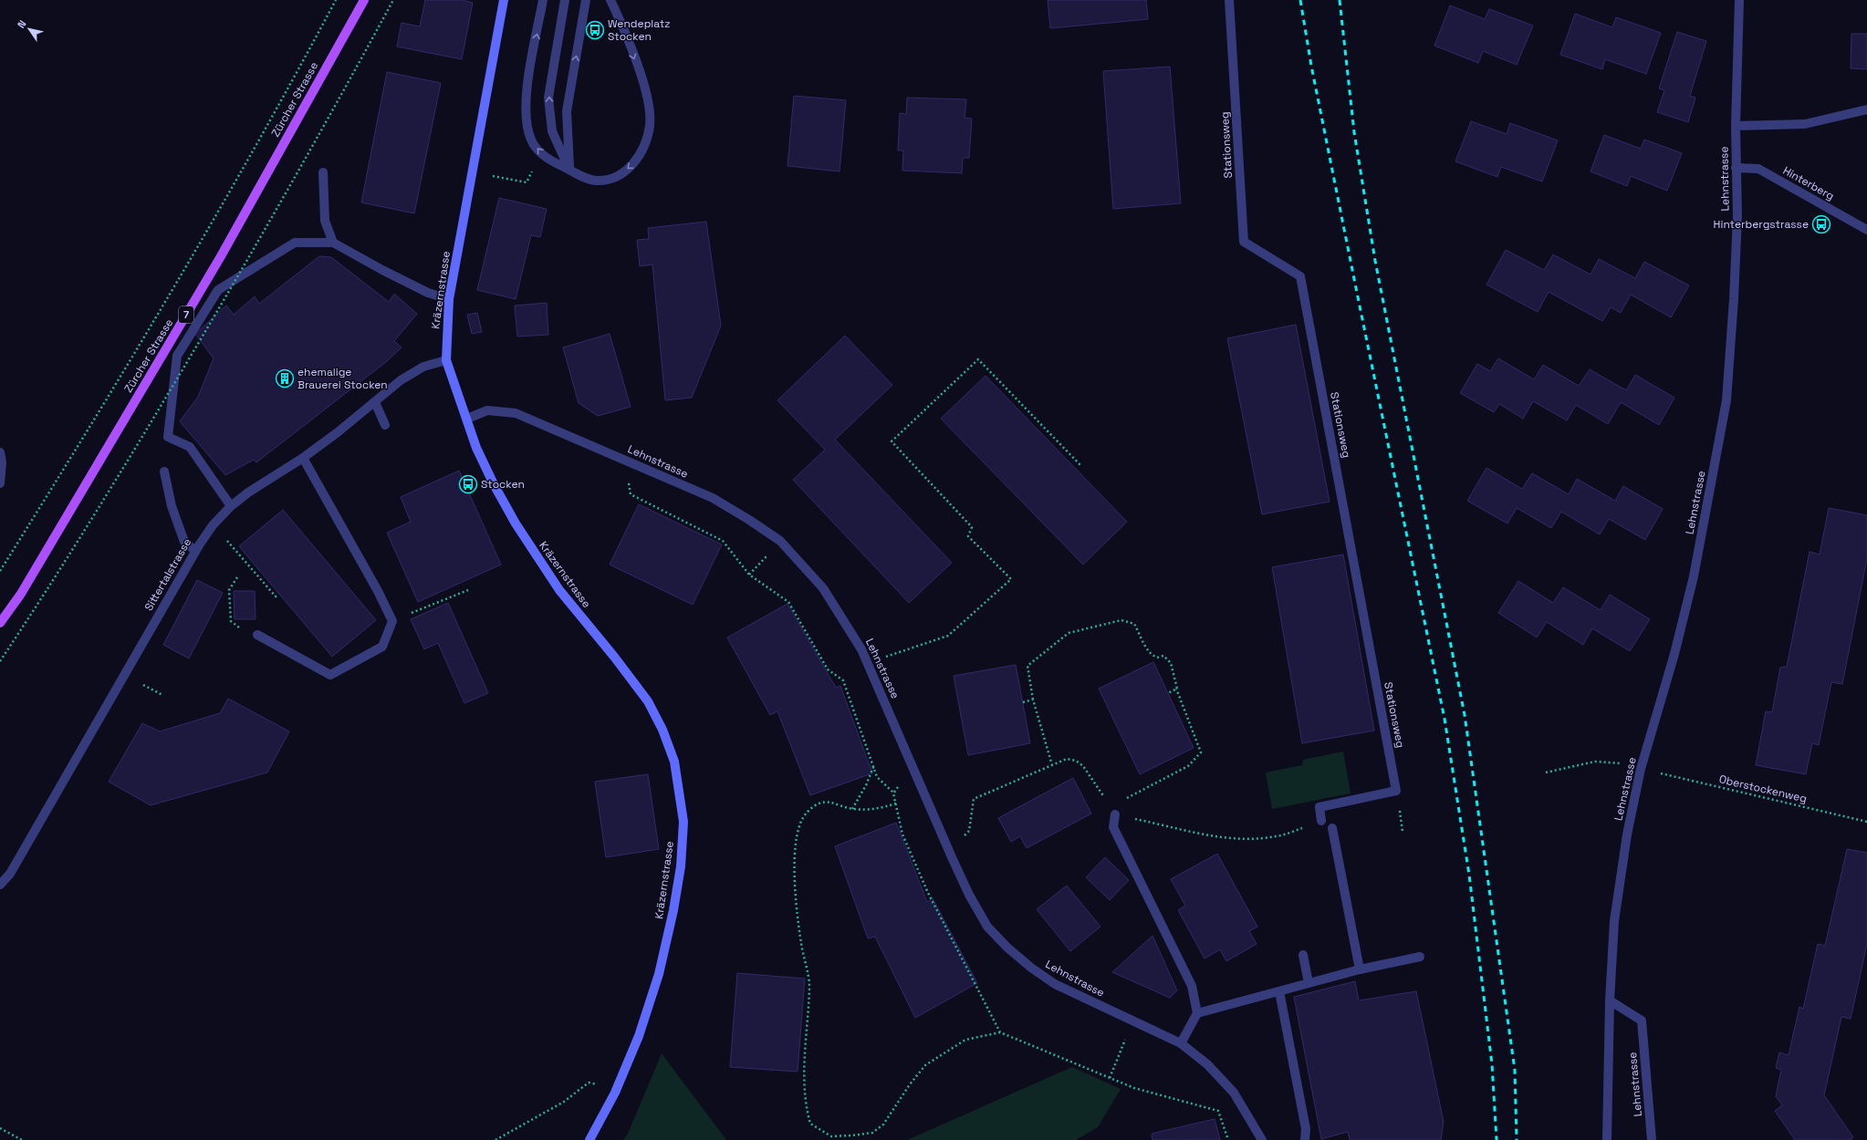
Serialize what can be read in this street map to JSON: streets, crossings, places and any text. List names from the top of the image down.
{
  "streets": {
    "main road": ["Zürcher Strasse", "7"],
    "street": [
      "Stationsweg",
      "Lehnstrasse",
      "Hinterberg",
      "Kräzernstrasse",
      "Sittertalstrasse"
    ],
    "path": ["Oberstockenweg"]
  },
  "crossings": [
    ["Lehnstrasse", "Hinterberg"],
    ["Lehnstrasse", "Kräzernstrasse"],
    ["Kräzernstrasse", "Sittertalstrasse"]
  ],
  "places": {
    "bus stop": ["Wendeplatz Stocken", "Hinterbergstrasse", "Stocken"],
    "building": ["ehemalige Brauerei Stocken"]
  },
  "north": "top left"
}
